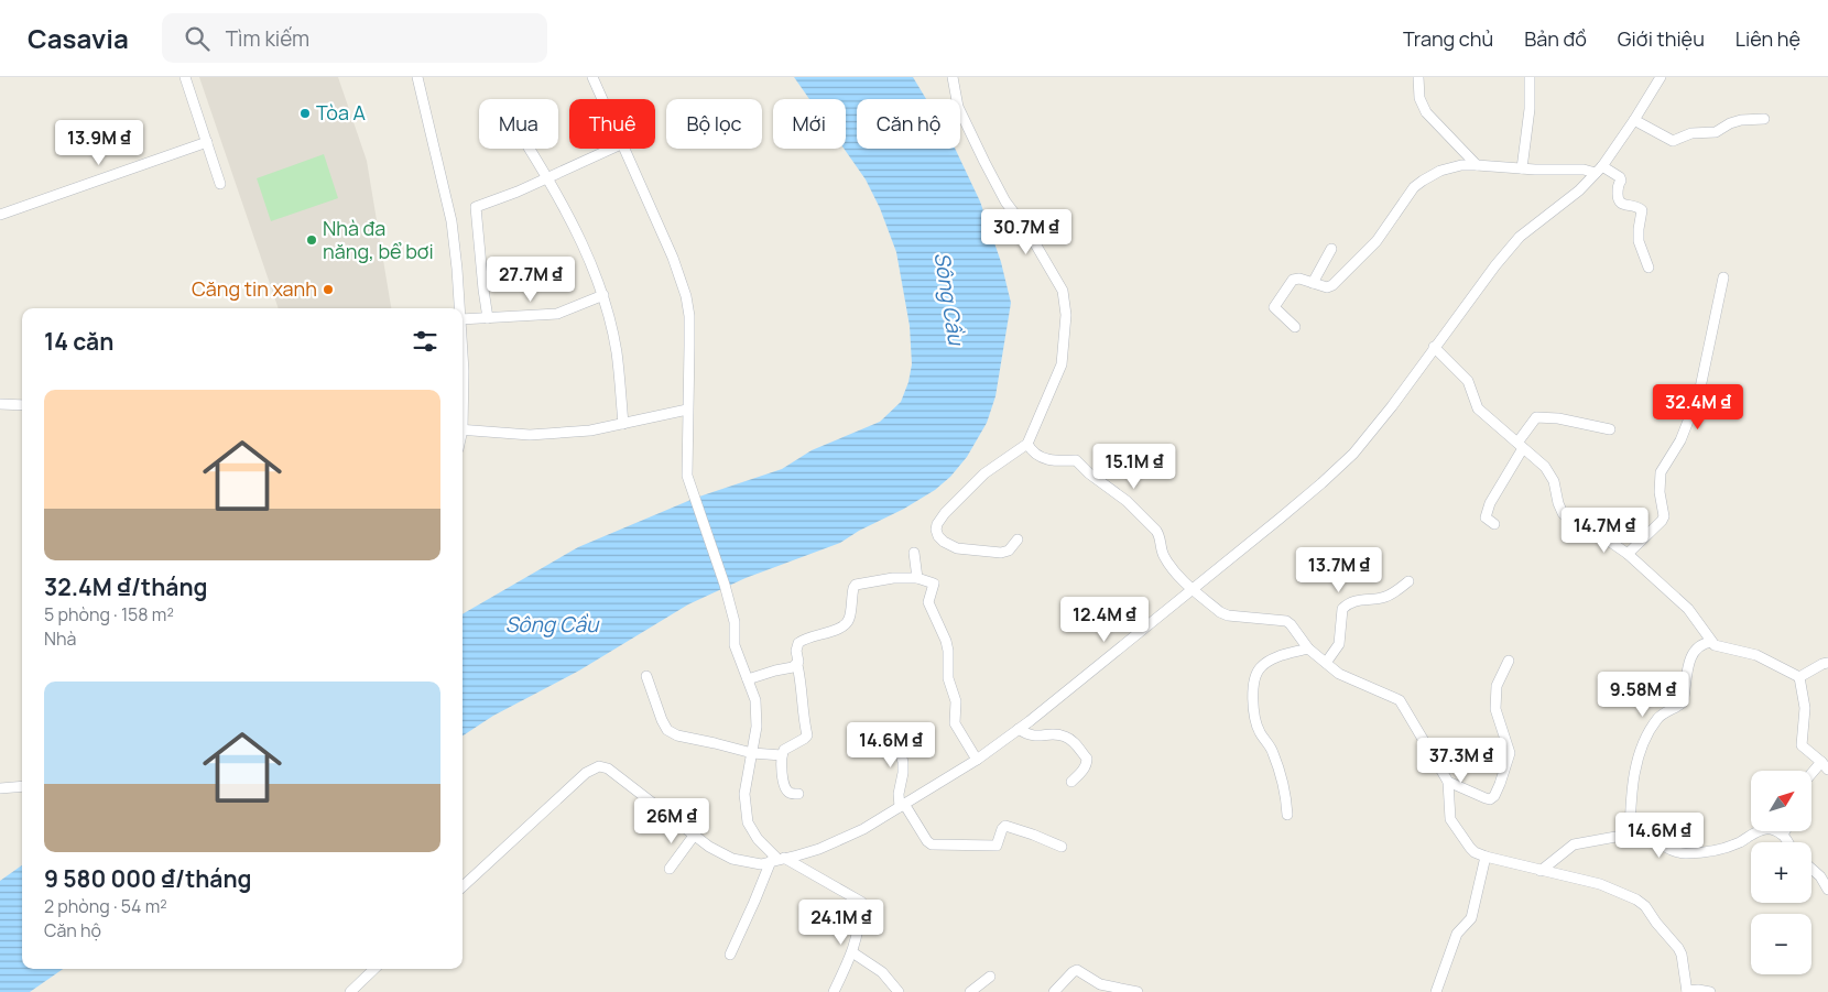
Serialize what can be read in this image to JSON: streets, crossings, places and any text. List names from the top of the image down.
{
  "water": ["Sông Cầu"],
  "places": ["Tòa A", "Nhà đa năng, bể bơi", "Căng tin xanh"],
  "north": "top right",
  "page": {
    "header": "Casavia",
    "search": "Tìm kiếm",
    "nav": [
      "Trang chủ",
      "Bản đồ",
      "Giới thiệu",
      "Liên hệ"
    ],
    "chip": [
      "Mua",
      "Thuê",
      "Bộ lọc",
      "Mới",
      "Căn hộ"
    ],
    "price": [
      "13.9M ₫",
      "30.7M ₫",
      "27.7M ₫",
      "32.4M ₫",
      "15.1M ₫",
      "14.7M ₫",
      "13.7M ₫",
      "12.4M ₫",
      "9.58M ₫",
      "14.6M ₫",
      "37.3M ₫",
      "26M ₫",
      "14.6M ₫",
      "24.1M ₫"
    ],
    "heading": "14 căn",
    "list": [
      {
        "name": "32.4M ₫/tháng",
        "note": "5 phòng · 158 m² · Nhà"
      },
      {
        "name": "9 580 000 ₫/tháng",
        "note": "2 phòng · 54 m² · Căn hộ"
      }
    ],
    "map_buttons": ["+", "−"]
  }
}
